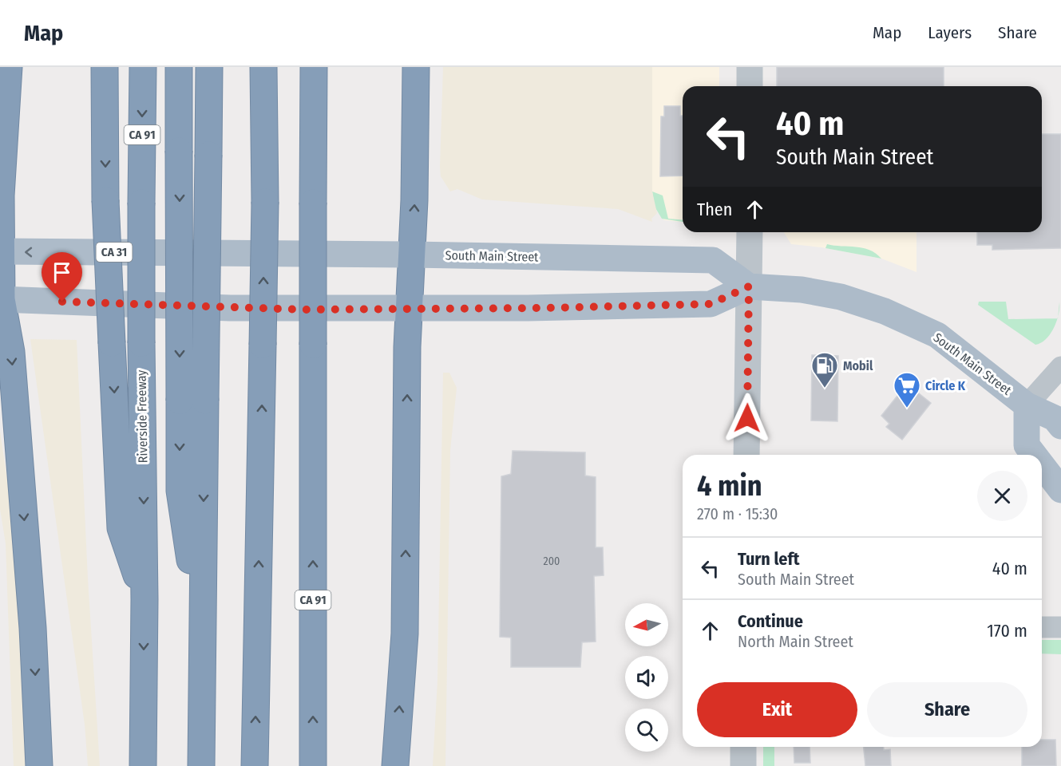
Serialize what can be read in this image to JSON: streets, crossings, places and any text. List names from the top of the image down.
{
  "streets": {
    "highway": ["CA 91", "Riverside Freeway"],
    "main road": ["CA 31", "South Main Street"]
  },
  "places": {
    "fuel station": ["Mobil"],
    "supermarket": ["Circle K"]
  },
  "house_numbers": ["200"],
  "north": "left",
  "page": {
    "header": "Map",
    "nav": ["Map", "Layers", "Share"],
    "turn": ["40 m", "South Main Street"],
    "then": "Then",
    "heading": ["4 min", "270 m · 15:30"],
    "list": [
      {
        "name": "Turn left",
        "note": "South Main Street",
        "value": "40 m"
      },
      {
        "name": "Continue",
        "note": "North Main Street",
        "value": "170 m"
      }
    ],
    "buttons": ["Exit", "Share"]
  }
}
